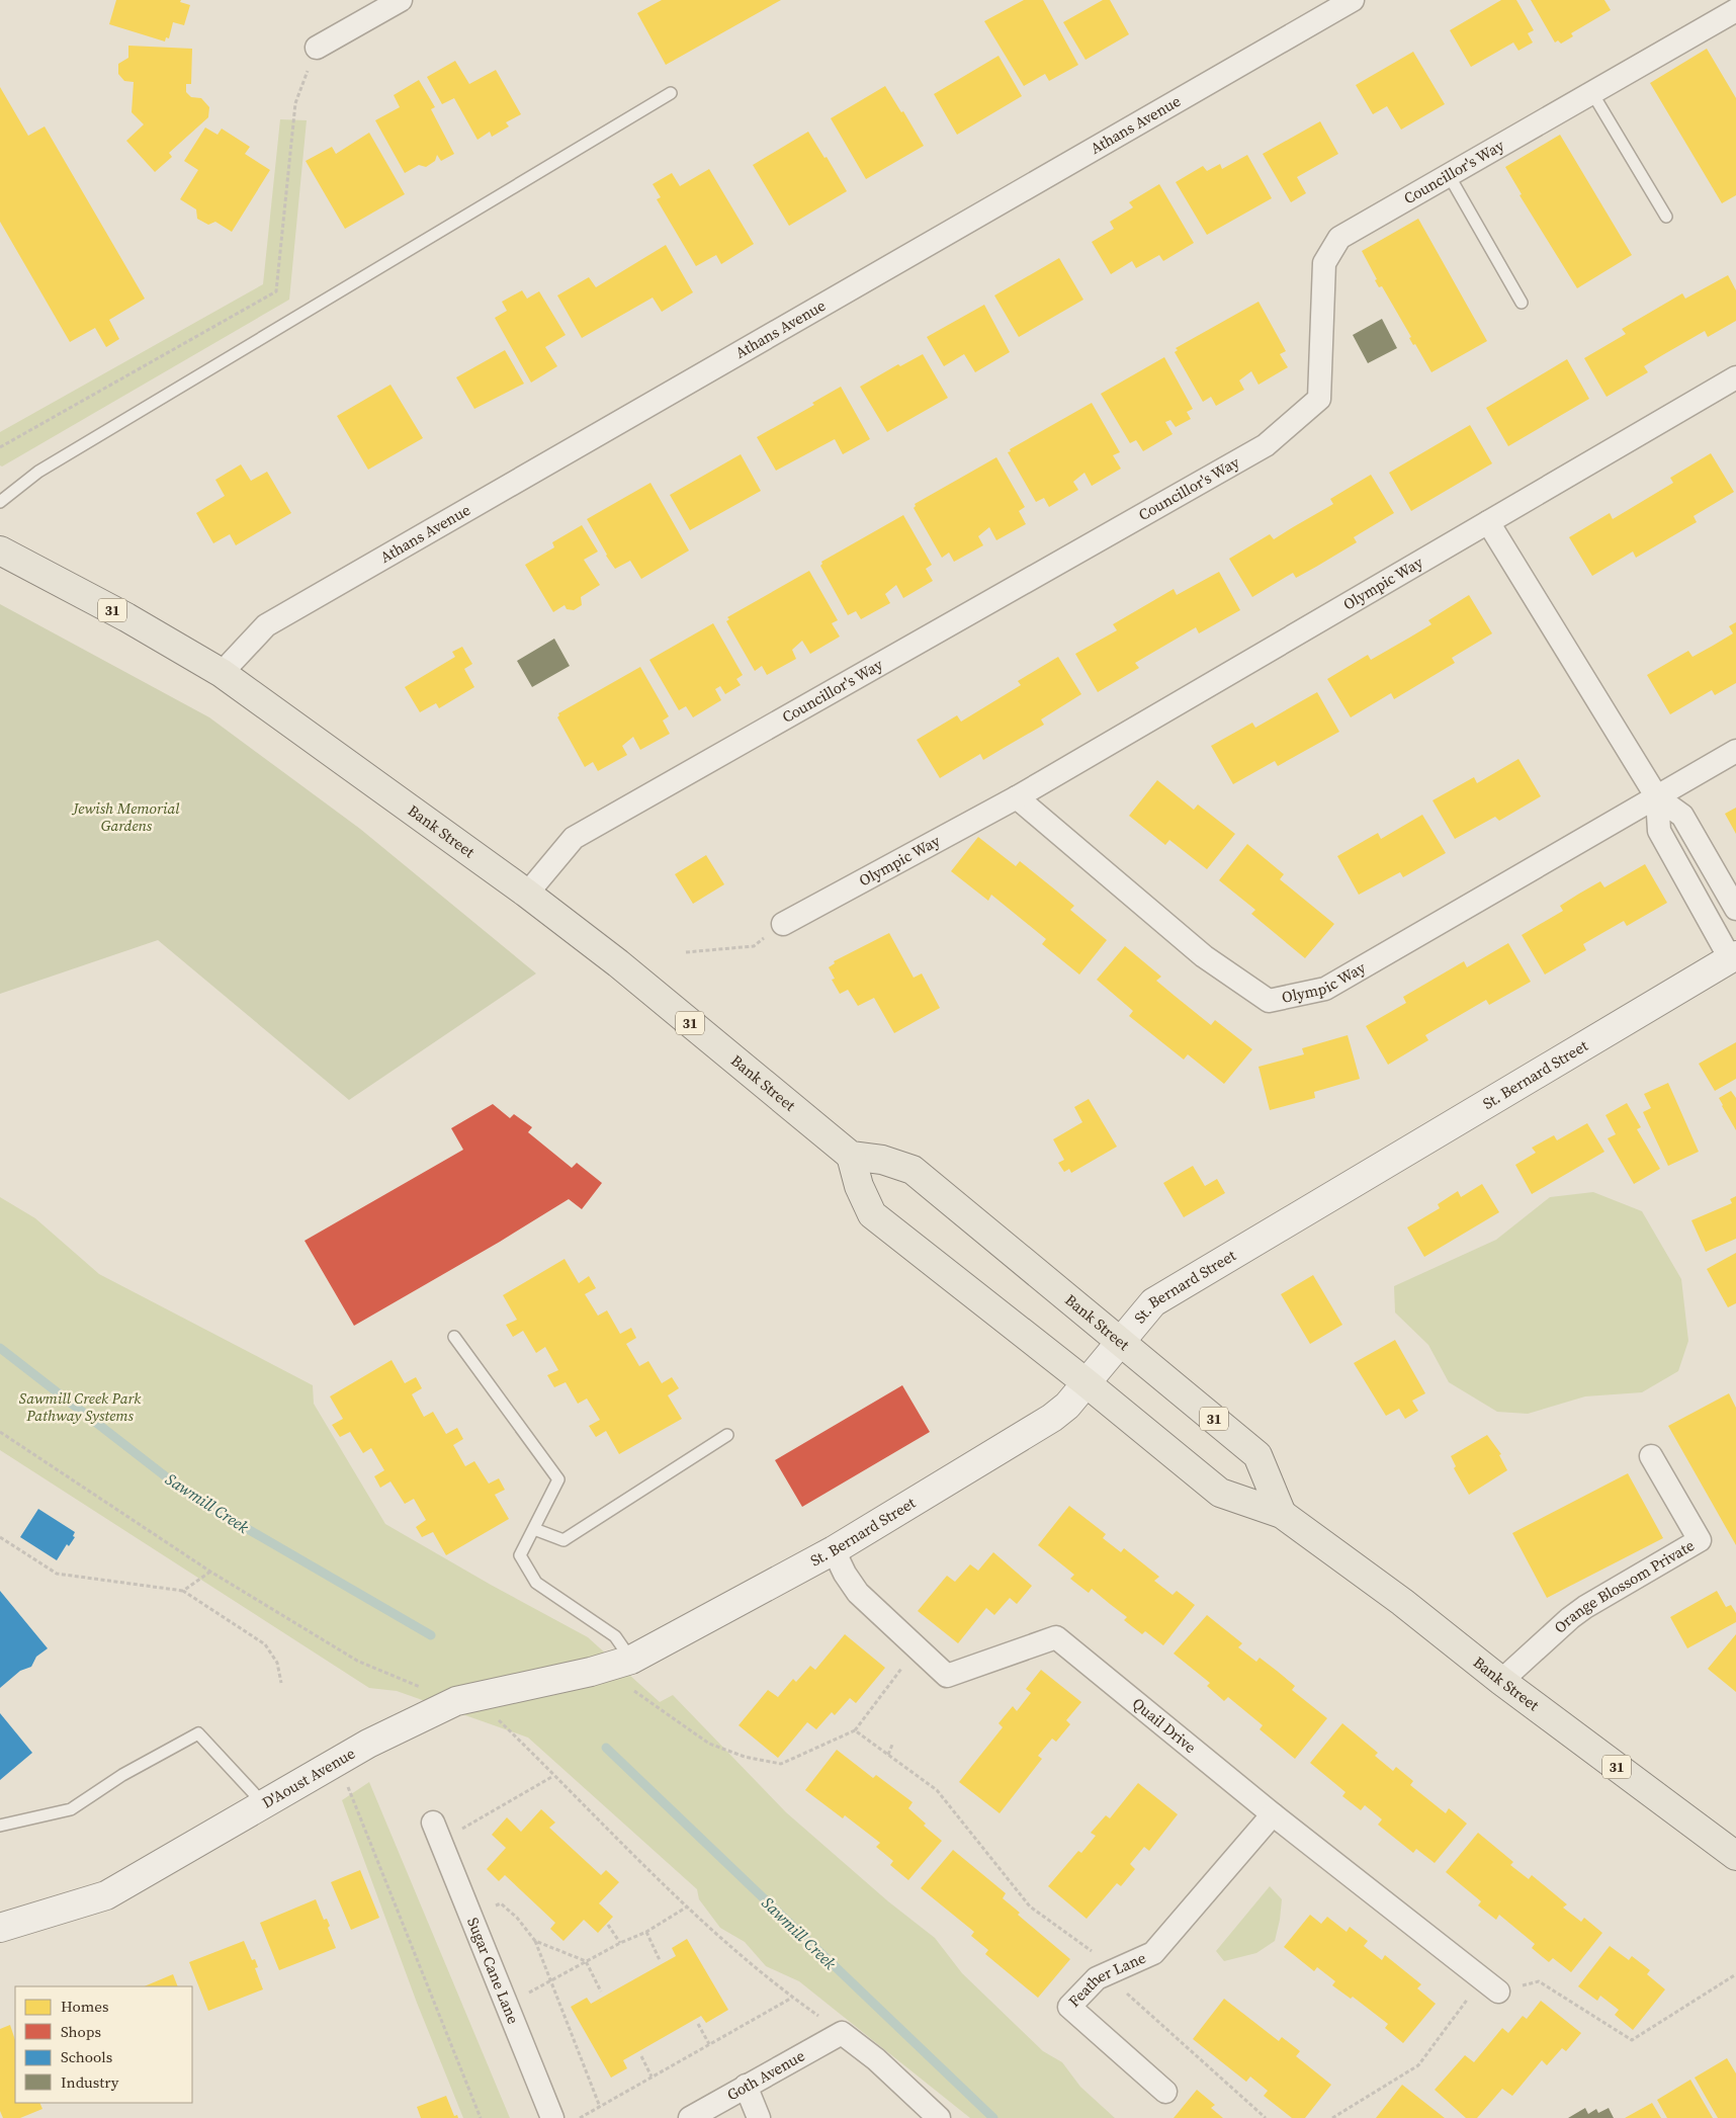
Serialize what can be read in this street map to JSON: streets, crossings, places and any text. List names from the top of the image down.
{
  "streets": {
    "main road": ["31", "Bank Street"],
    "street": [
      "Athans Avenue",
      "Councillor's Way",
      "Olympic Way",
      "St. Bernard Street",
      "Orange Blossom Private",
      "Quail Drive",
      "D'Aoust Avenue",
      "Sugar Cane Lane",
      "Feather Lane",
      "Goth Avenue"
    ]
  },
  "crossings": [
    ["Athans Avenue", "Bank Street"],
    ["Councillor's Way", "Bank Street"],
    ["Bank Street", "St. Bernard Street"],
    ["Bank Street", "Orange Blossom Private"],
    ["St. Bernard Street", "Quail Drive"],
    ["St. Bernard Street", "D'Aoust Avenue"],
    ["Quail Drive", "Feather Lane"]
  ],
  "water": ["Sawmill Creek"],
  "parks": ["Jewish Memorial Gardens", "Sawmill Creek Park Pathway Systems"],
  "legend": [
    "Homes",
    "Shops",
    "Schools",
    "Industry"
  ]
}
